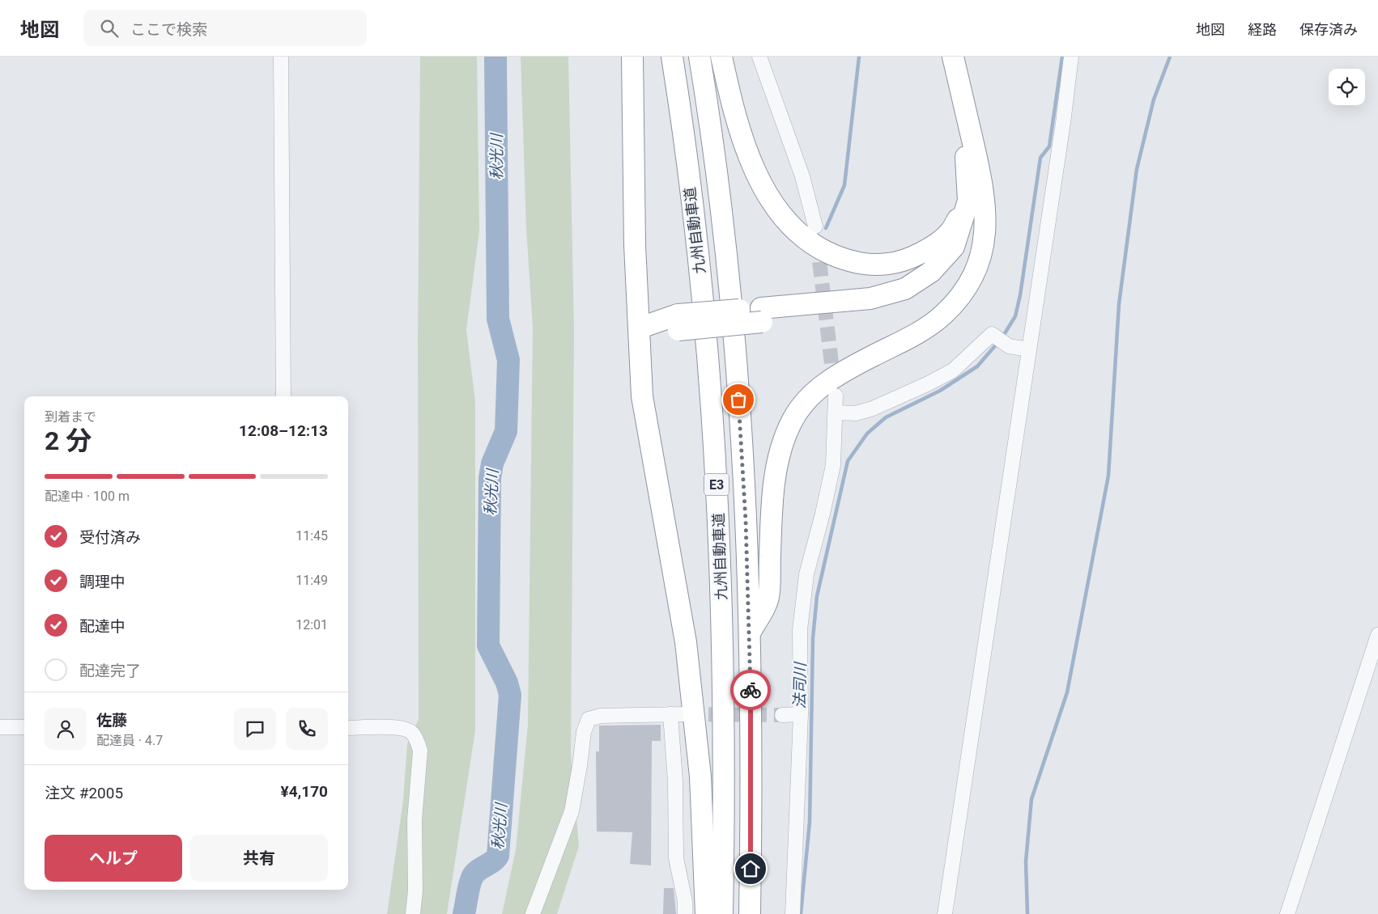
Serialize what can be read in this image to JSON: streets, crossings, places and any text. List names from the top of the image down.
{
  "streets": {
    "highway": ["九州自動車道", "E3"]
  },
  "water": ["秋光川", "法司川"],
  "page": {
    "header": "地図",
    "search": "ここで検索",
    "nav": ["地図", "経路", "保存済み"],
    "heading": ["2 分", "到着まで", "12:08–12:13"],
    "panel": [
      "佐藤",
      "配達員 · 4.7",
      "注文 #2005",
      "¥4,170"
    ],
    "bar": "配達中 · 100 m",
    "list": [
      ["受付済み", "11:45"],
      ["調理中", "11:49"],
      ["配達中", "12:01"],
      "配達完了"
    ],
    "buttons": ["ヘルプ", "共有"]
  }
}
